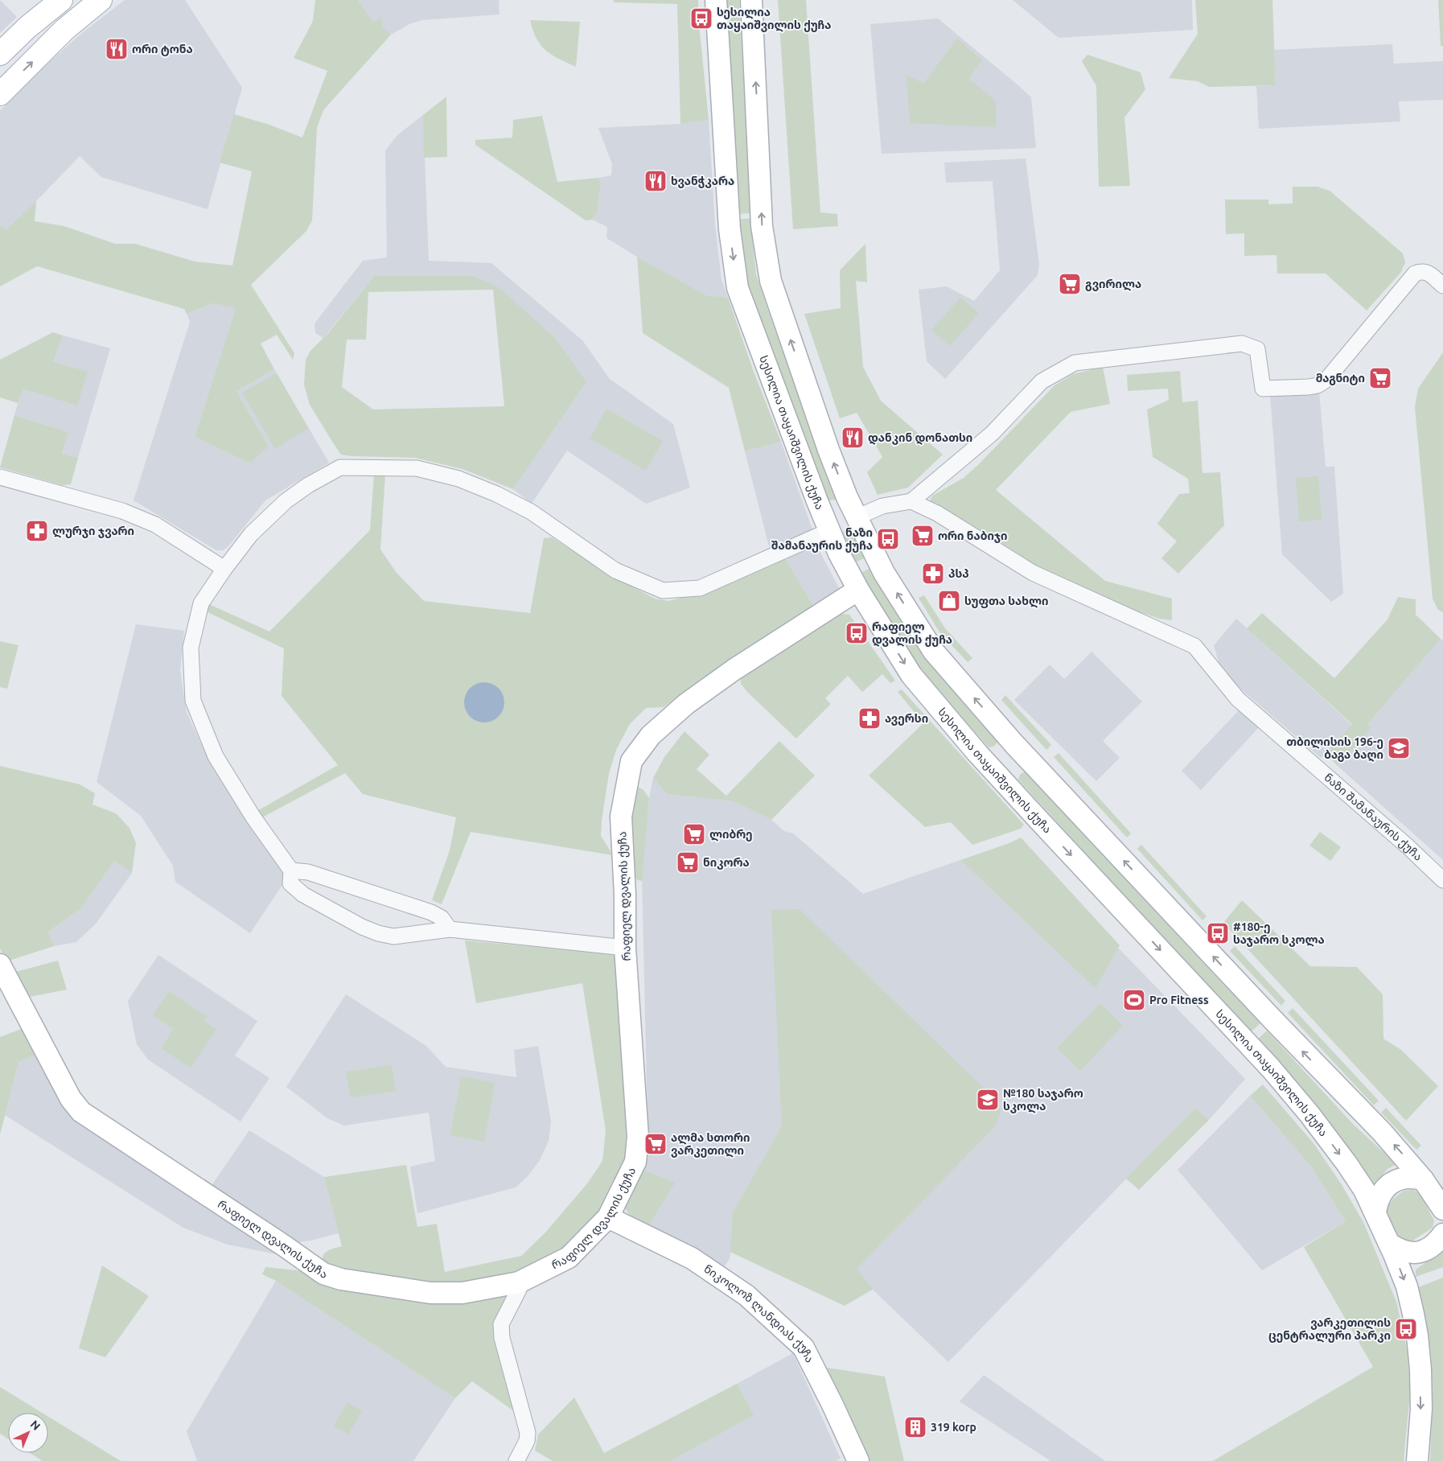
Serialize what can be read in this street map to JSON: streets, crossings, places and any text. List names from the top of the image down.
{
  "streets": {
    "main road": ["სესილია თაყაიშვილის ქუჩა", "რაფიელ დვალის ქუჩა", "ნიკოლოზ ლანდიას ქუჩა"],
    "street": ["ნაზი შამანაურის ქუჩა"]
  },
  "crossings": [
    ["სესილია თაყაიშვილის ქუჩა", "რაფიელ დვალის ქუჩა"],
    ["რაფიელ დვალის ქუჩა", "ნიკოლოზ ლანდიას ქუჩა"]
  ],
  "places": {
    "bus stop": [
      "სესილია თაყაიშვილის ქუჩა",
      "ნაზი შამანაურის ქუჩა",
      "რაფიელ დვალის ქუჩა",
      "#180-ე საჯარო სკოლა",
      "ვარკეთილის ცენტრალური პარკი"
    ],
    "restaurant": ["ორი ტონა", "ხვანჭკარა", "დანკინ დონათსი"],
    "supermarket": [
      "გვირილა",
      "მაგნიტი",
      "ორი ნაბიჯი",
      "ლიბრე",
      "ნიკორა",
      "ალმა სთორი ვარკეთილი"
    ],
    "pharmacy": ["ლურჯი ჯვარი", "პსპ", "ავერსი"],
    "shop": ["სუფთა სახლი"],
    "school or university": ["თბილისის 196-ე ბაგა ბაღი", "№180 საჯარო სკოლა"],
    "sports": ["Pro Fitness"],
    "building": ["319 korp"]
  },
  "north": "top right"
}
